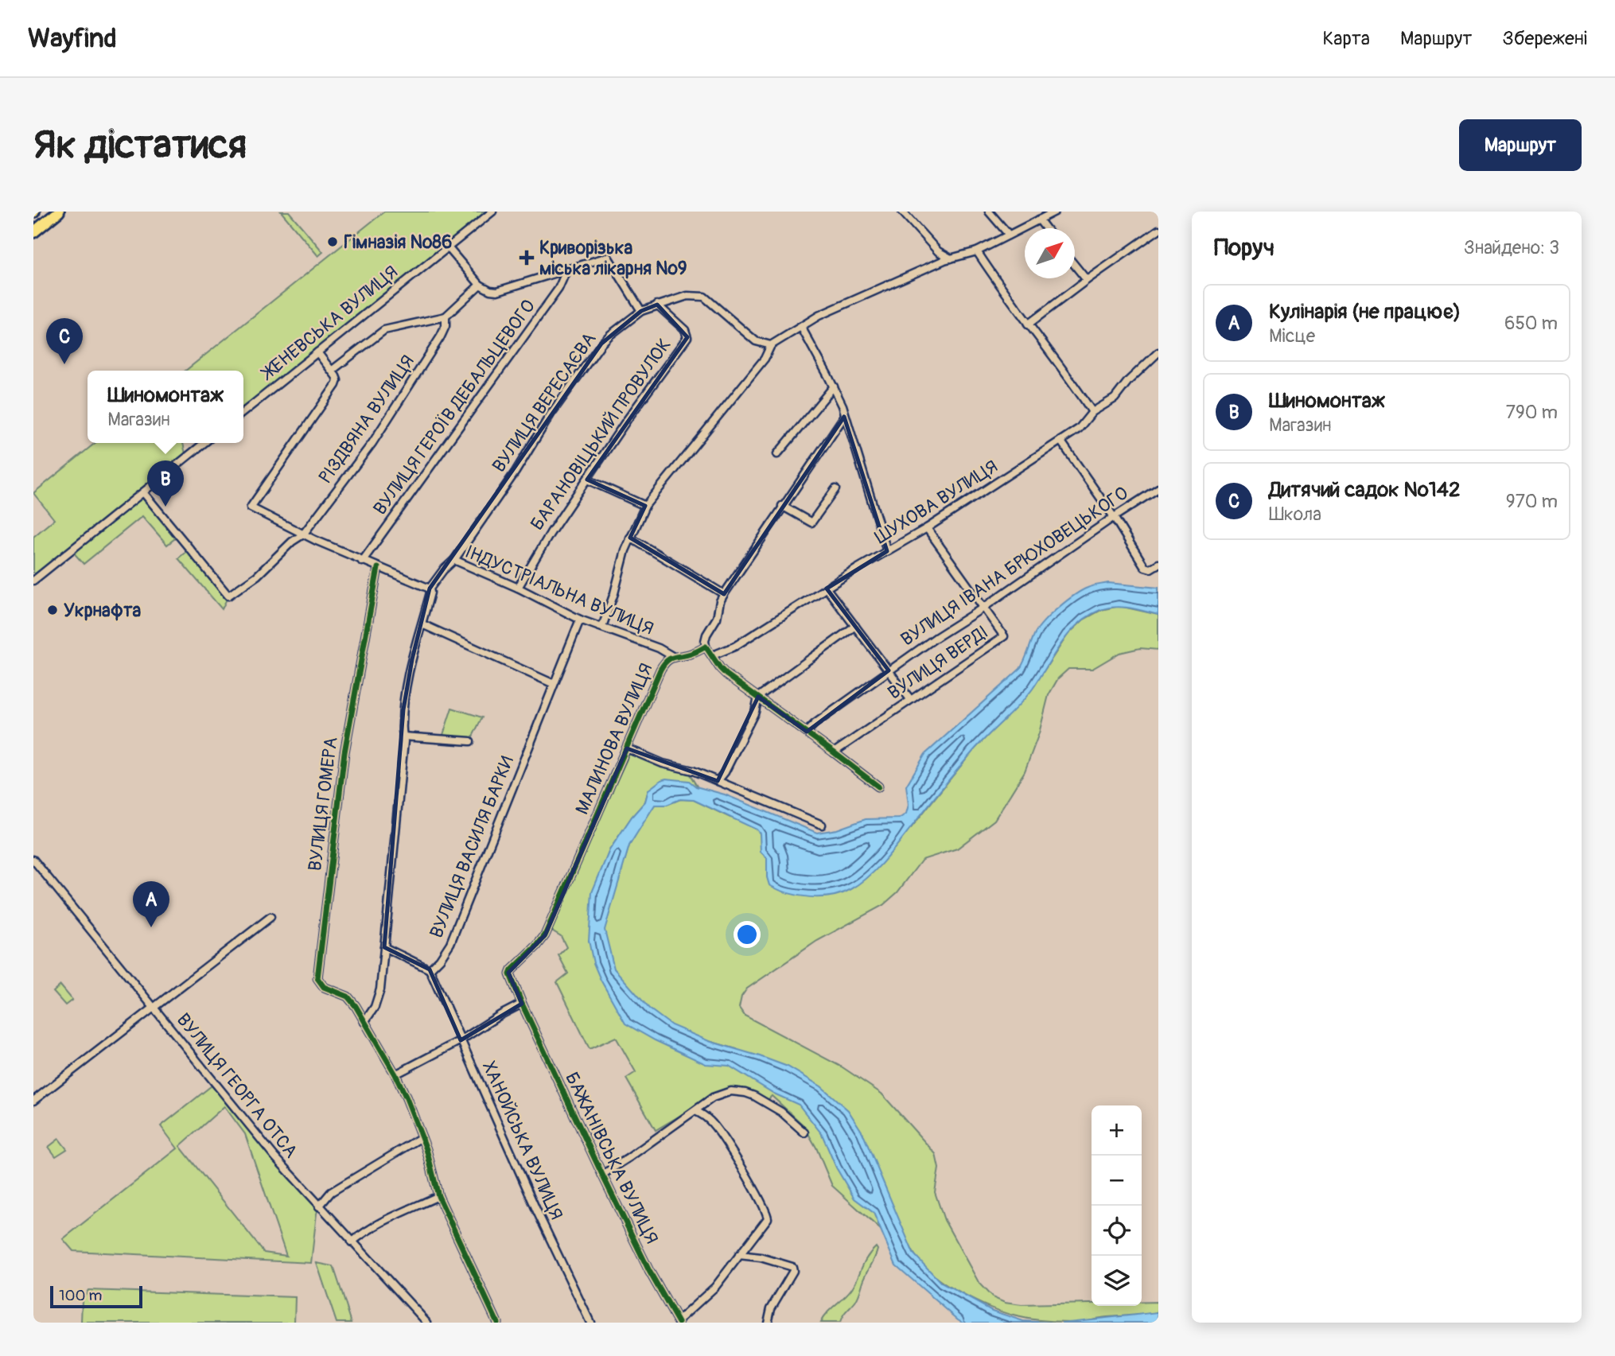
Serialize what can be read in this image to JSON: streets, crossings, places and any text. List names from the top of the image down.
{
  "streets": {
    "street": [
      "ЖЕНЕВСЬКА ВУЛИЦЯ",
      "ВУЛИЦЯ ВЕРЕСАЄВА",
      "ВУЛИЦЯ ГЕРОЇВ ДЕБАЛЬЦЕВОГО",
      "РІЗДВЯНА ВУЛИЦЯ",
      "БАРАНОВІЦЬКИЙ ПРОВУЛОК",
      "ШУХОВА ВУЛИЦЯ",
      "ВУЛИЦЯ ІВАНА БРЮХОВЕЦЬКОГО",
      "ІНДУСТРІАЛЬНА ВУЛИЦЯ",
      "ВУЛИЦЯ ВЕРДІ",
      "МАЛИНОВА ВУЛИЦЯ",
      "ВУЛИЦЯ ГОМЕРА",
      "ВУЛИЦЯ ВАСИЛЯ БАРКИ",
      "ВУЛИЦЯ ГЕОРГА ОТСА",
      "ХАНОЙСЬКА ВУЛИЦЯ",
      "БАЖАНІВСЬКА ВУЛИЦЯ"
    ]
  },
  "crossings": [
    ["ВУЛИЦЯ ВЕРЕСАЄВА", "БАРАНОВІЦЬКИЙ ПРОВУЛОК"],
    ["ВУЛИЦЯ ВЕРЕСАЄВА", "ІНДУСТРІАЛЬНА ВУЛИЦЯ"],
    ["БАРАНОВІЦЬКИЙ ПРОВУЛОК", "ІНДУСТРІАЛЬНА ВУЛИЦЯ"],
    ["ШУХОВА ВУЛИЦЯ", "ВУЛИЦЯ ВЕРДІ"],
    ["ВУЛИЦЯ ІВАНА БРЮХОВЕЦЬКОГО", "ВУЛИЦЯ ВЕРДІ"],
    ["ІНДУСТРІАЛЬНА ВУЛИЦЯ", "МАЛИНОВА ВУЛИЦЯ"],
    ["ІНДУСТРІАЛЬНА ВУЛИЦЯ", "ВУЛИЦЯ ГОМЕРА"],
    ["ІНДУСТРІАЛЬНА ВУЛИЦЯ", "ВУЛИЦЯ ВАСИЛЯ БАРКИ"],
    ["МАЛИНОВА ВУЛИЦЯ", "БАЖАНІВСЬКА ВУЛИЦЯ"],
    ["ВУЛИЦЯ ВАСИЛЯ БАРКИ", "ХАНОЙСЬКА ВУЛИЦЯ"]
  ],
  "places": {
    "other": ["Гімназія №86", "Укрнафта"],
    "health": ["Криворізька міська лікарня №9"]
  },
  "scale_bar": "100 m",
  "north": "top right",
  "page": {
    "header": "Wayfind",
    "nav": ["Карта", "Маршрут", "Збережені"],
    "buttons": "Маршрут",
    "title": "Як дістатися",
    "heading": ["Поруч", "Знайдено: 3"],
    "list": [
      {
        "mark": "A",
        "name": "Кулінарія (не працює)",
        "note": "Місце",
        "value": "650 m"
      },
      {
        "mark": "B",
        "name": "Шиномонтаж",
        "note": "Магазин",
        "value": "790 m"
      },
      {
        "mark": "C",
        "name": "Дитячий садок №142",
        "note": "Школа",
        "value": "970 m"
      }
    ],
    "pins": ["C", "B", "A"],
    "popup": ["Шиномонтаж", "Магазин"],
    "map_buttons": ["+", "−"],
    "scale": "100 m"
  }
}
